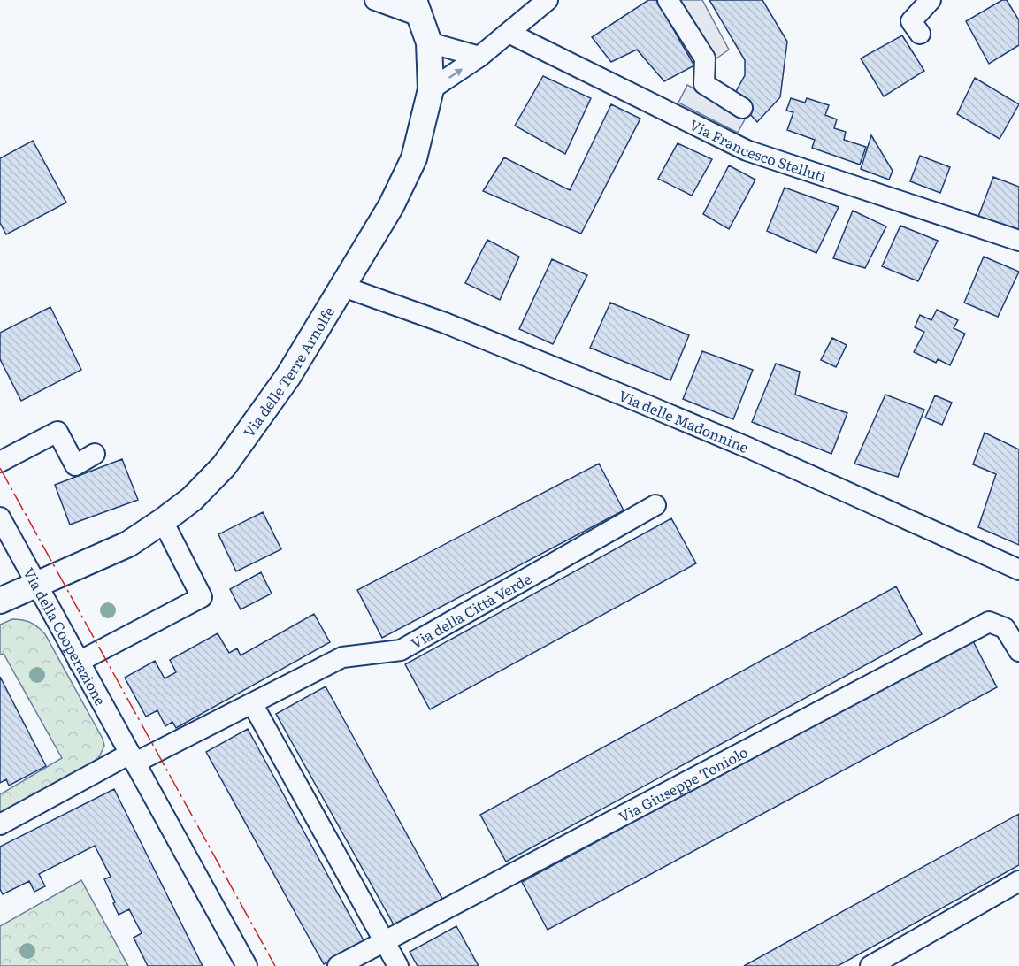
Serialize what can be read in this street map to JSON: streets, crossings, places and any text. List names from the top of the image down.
{
  "streets": {
    "street": [
      "Via Francesco Stelluti",
      "Via delle Terre Arnolfe",
      "Via delle Madonnine",
      "Via della Città Verde",
      "Via della Cooperazione",
      "Via Giuseppe Toniolo"
    ]
  },
  "crossings": [
    ["Via delle Terre Arnolfe", "Via delle Madonnine"],
    ["Via delle Terre Arnolfe", "Via della Cooperazione"],
    ["Via della Città Verde", "Via della Cooperazione"]
  ]
}
